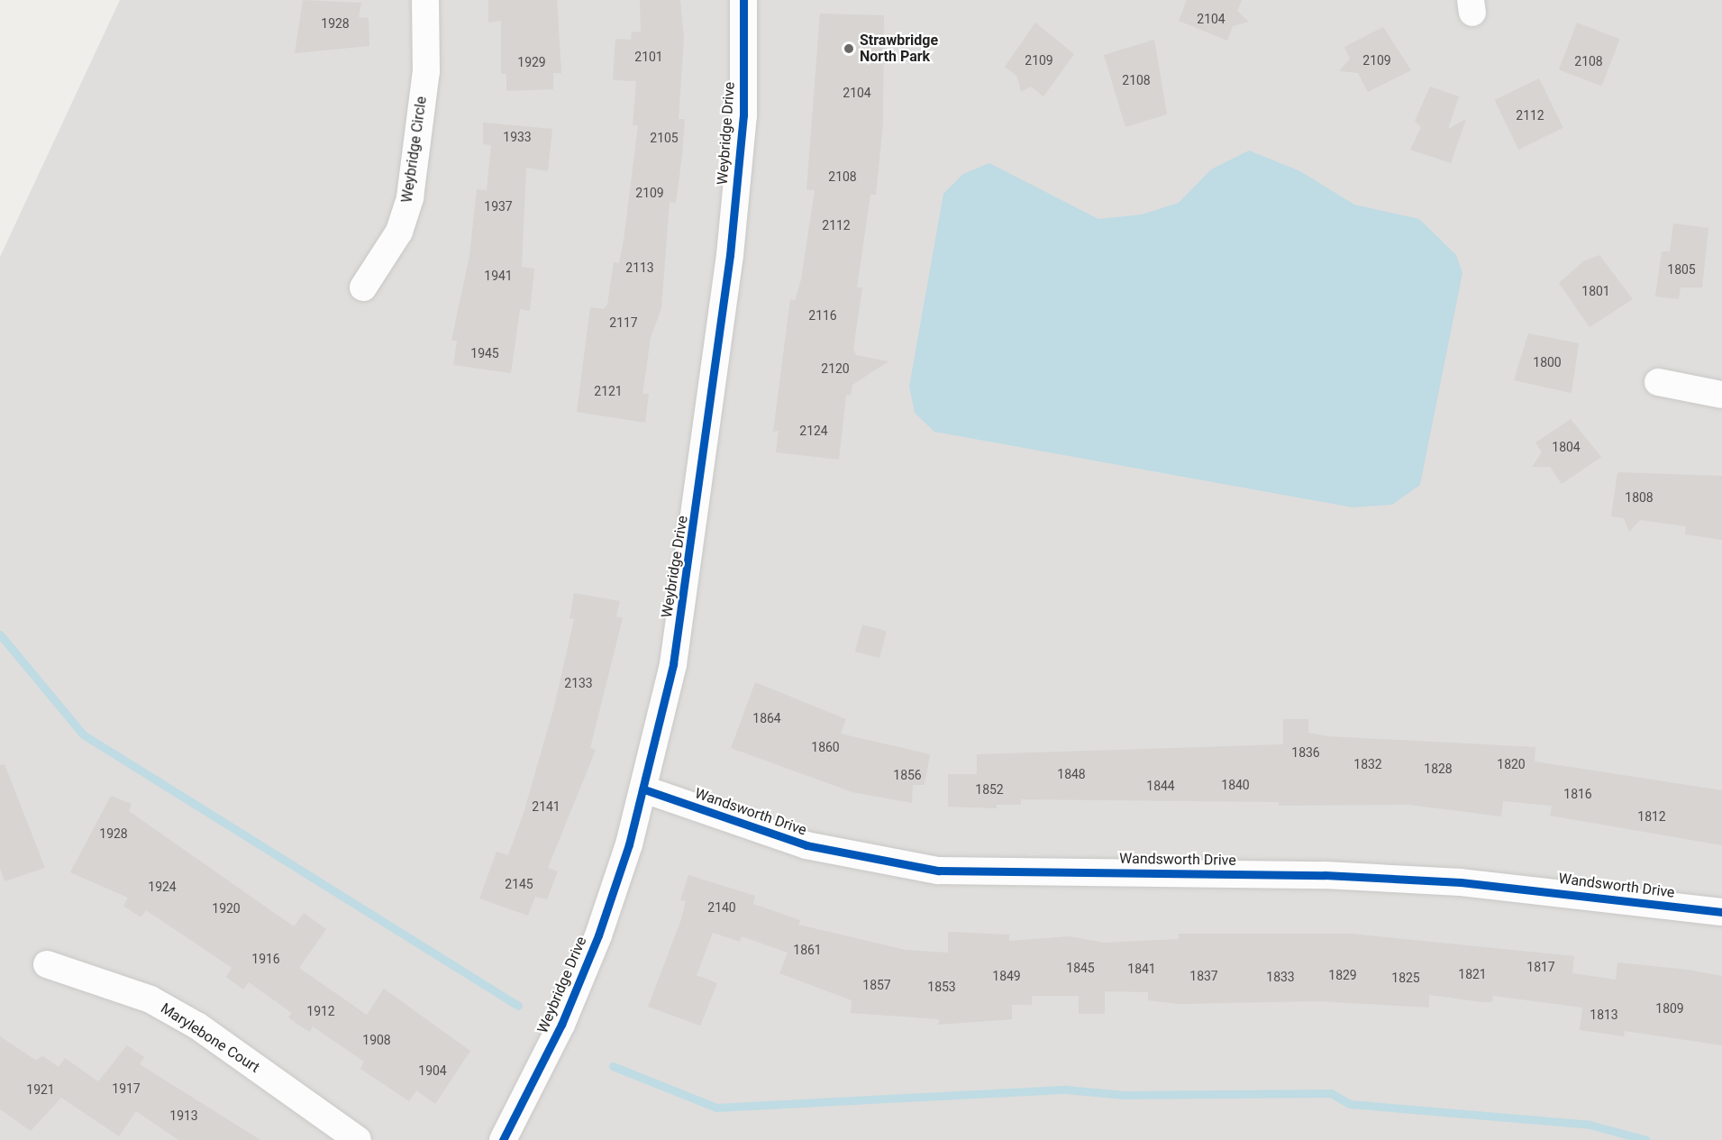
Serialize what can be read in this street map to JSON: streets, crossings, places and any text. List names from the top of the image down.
{
  "streets": {
    "street": [
      "Weybridge Drive",
      "Weybridge Circle",
      "Wandsworth Drive",
      "Marylebone Court"
    ]
  },
  "crossings": [
    ["Weybridge Drive", "Wandsworth Drive"]
  ],
  "places": ["Strawbridge North Park"],
  "house_numbers": [
    "2104",
    "1928",
    "2101",
    "2109",
    "2109",
    "2108",
    "1929",
    "2108",
    "2104",
    "2112",
    "1933",
    "2105",
    "2108",
    "2109",
    "1937",
    "2112",
    "2113",
    "1805",
    "1941",
    "1801",
    "2116",
    "2117",
    "1945",
    "1800",
    "2120",
    "2121",
    "2124",
    "1804",
    "1808",
    "2133",
    "1864",
    "1860",
    "1836",
    "1832",
    "1820",
    "1828",
    "1848",
    "1856",
    "1840",
    "1844",
    "1852",
    "1816",
    "2141",
    "1812",
    "1928",
    "2145",
    "1924",
    "2140",
    "1920",
    "1861",
    "1916",
    "1817",
    "1845",
    "1841",
    "1821",
    "1829",
    "1849",
    "1837",
    "1833",
    "1825",
    "1857",
    "1853",
    "1809",
    "1912",
    "1813",
    "1908",
    "1904",
    "1917",
    "1921",
    "1913"
  ]
}
